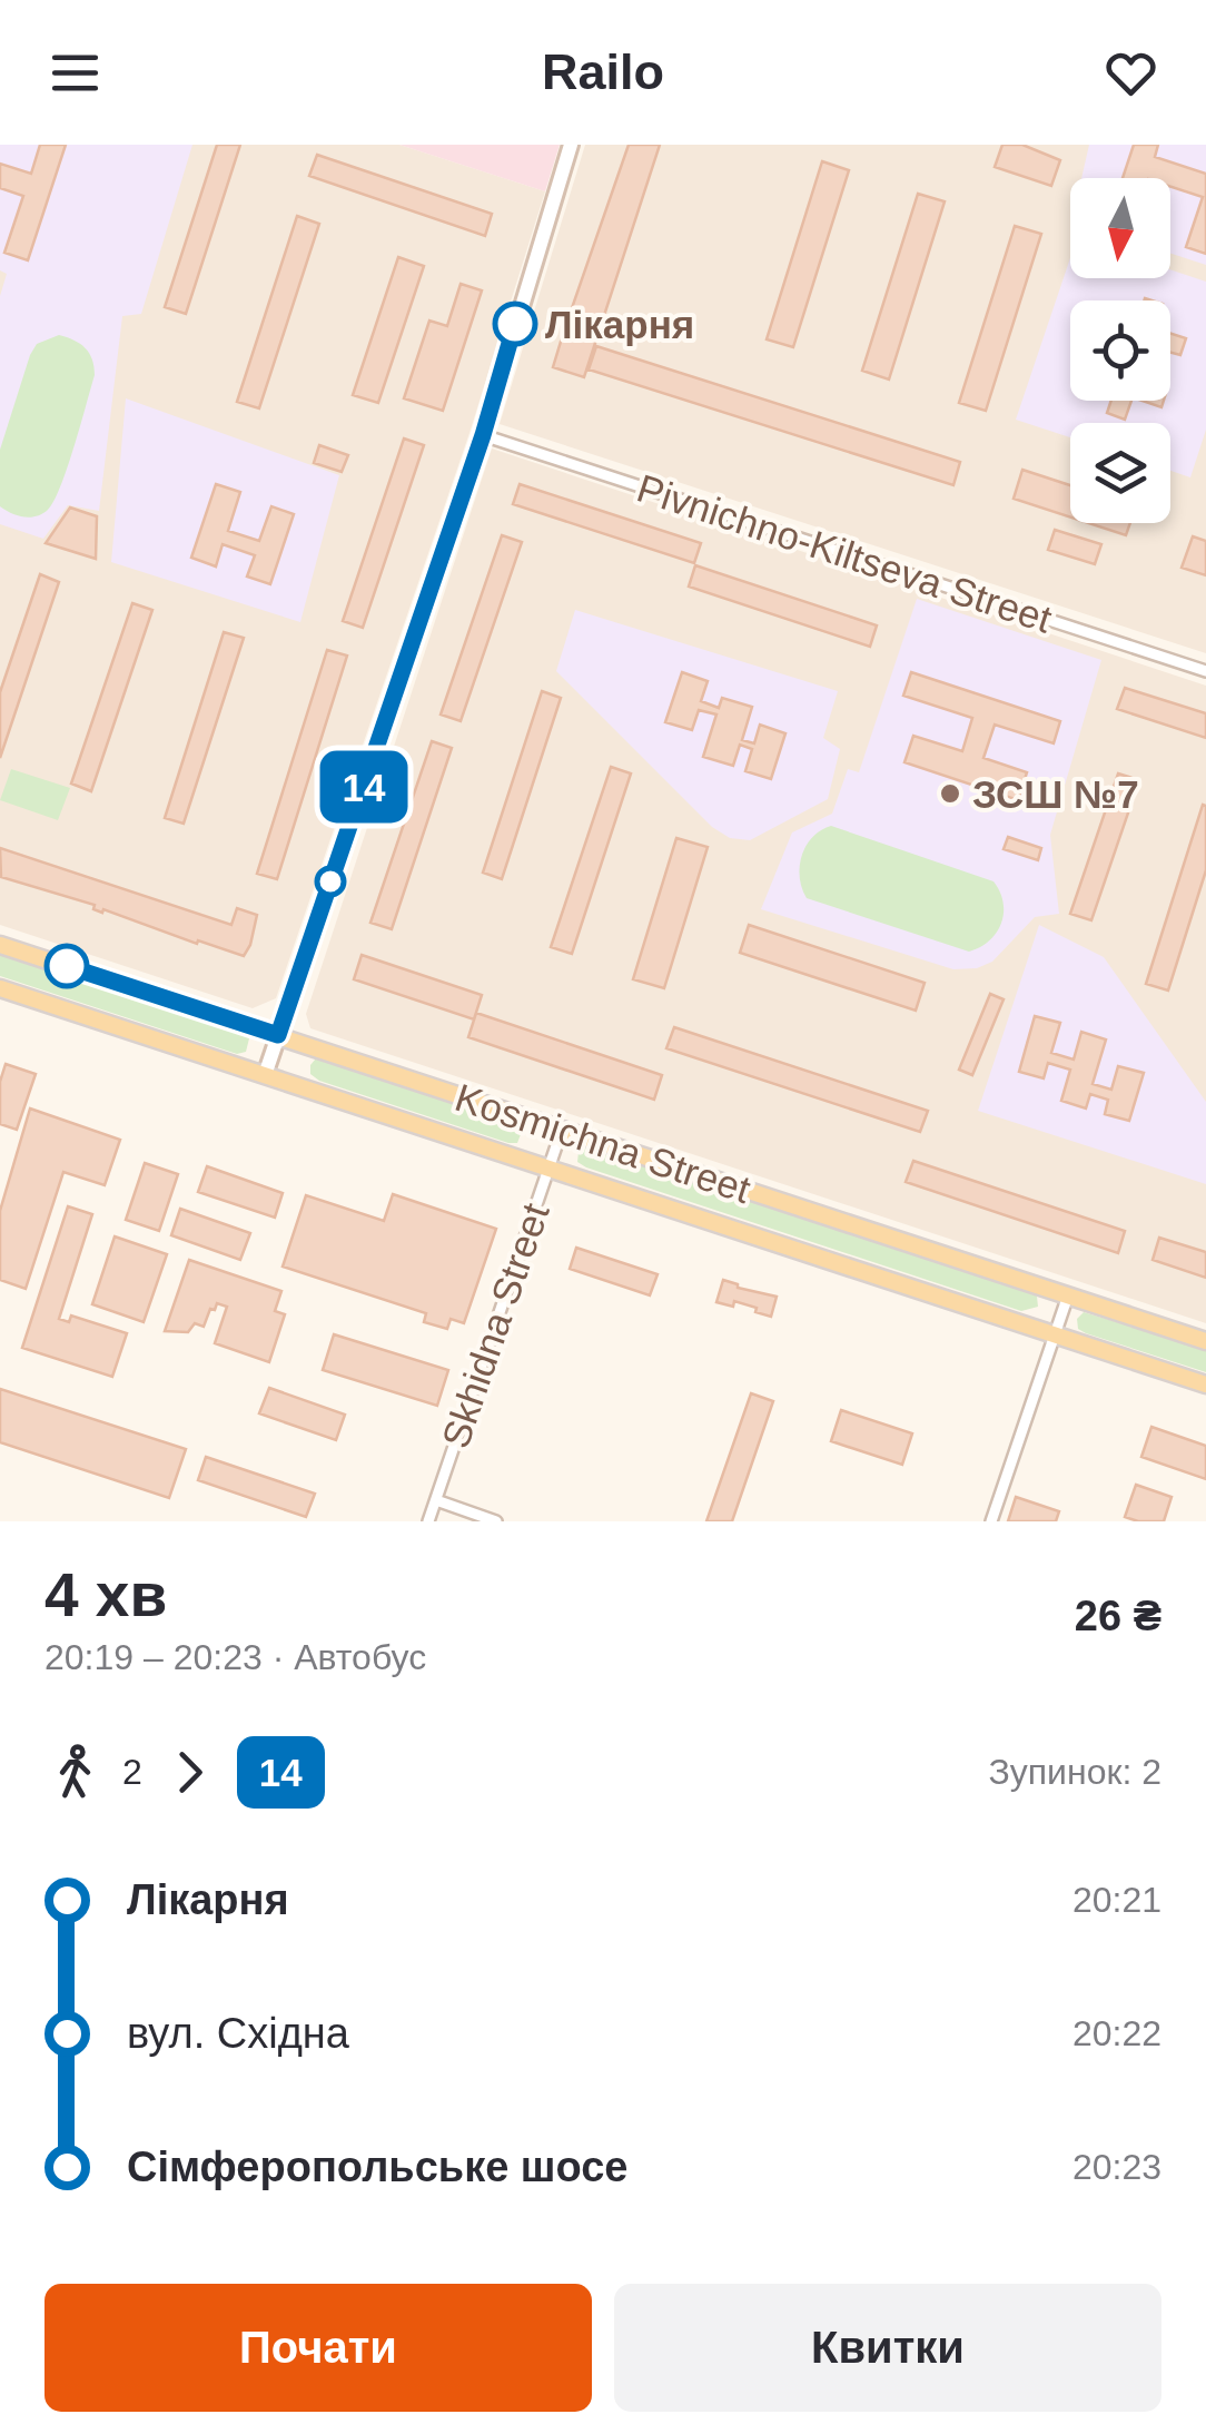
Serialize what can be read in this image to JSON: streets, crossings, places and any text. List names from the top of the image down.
{
  "streets": {
    "main road": ["Kosmichna Street"],
    "street": ["Pivnichno-Kiltseva Street", "Skhidna Street"]
  },
  "crossings": [
    ["Kosmichna Street", "Skhidna Street"]
  ],
  "places": ["Лікарня", "ЗСШ №7"],
  "lines": ["bus line 14"],
  "north": "bottom",
  "page": {
    "header": "Railo",
    "on_map": "14",
    "heading": ["4 хв", "20:19 – 20:23 · Автобус", "26 ₴"],
    "legs": ["2", "14", "Зупинок: 2"],
    "list": [
      {
        "name": "Лікарня",
        "value": "20:21"
      },
      {
        "name": "вул. Східна",
        "value": "20:22"
      },
      {
        "name": "Сімферопольське шосе",
        "value": "20:23"
      }
    ],
    "buttons": ["Почати", "Квитки"]
  }
}
